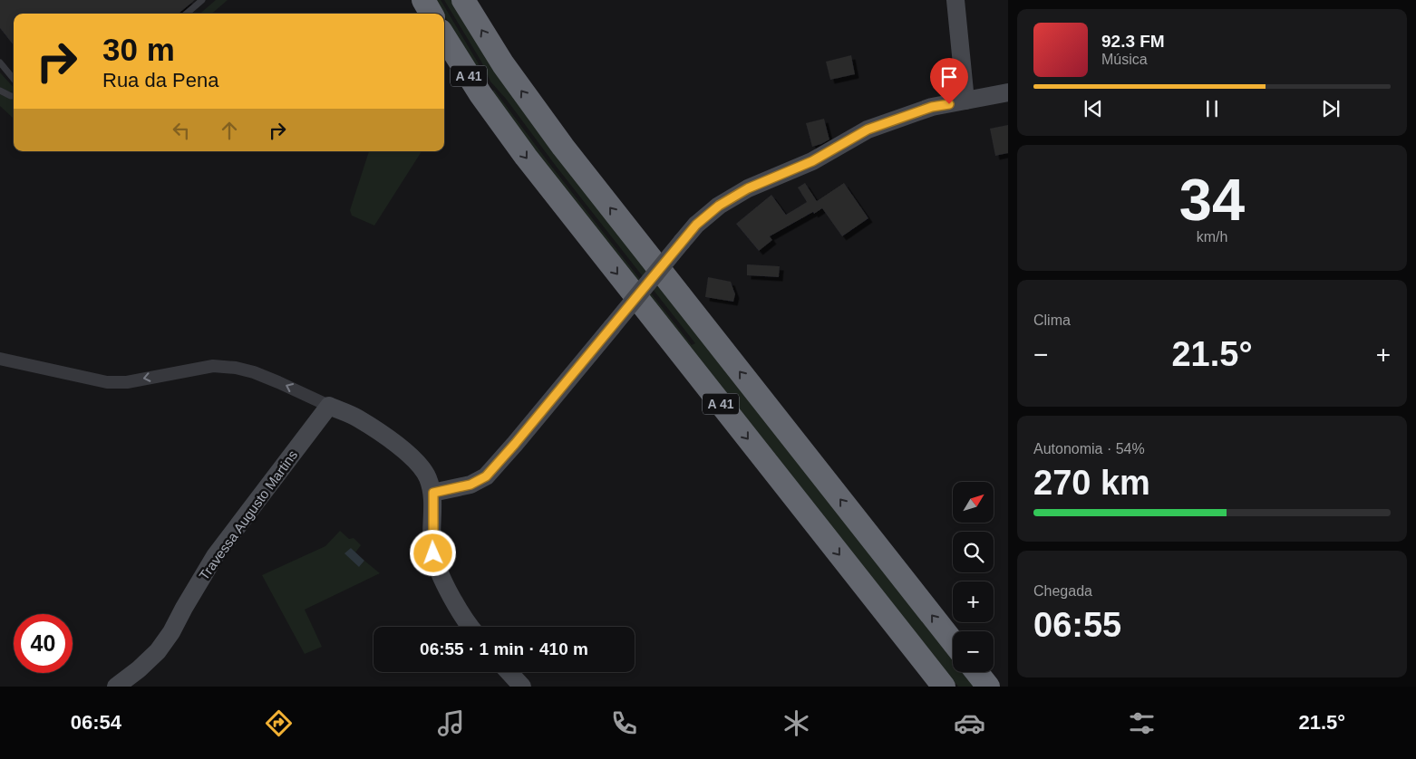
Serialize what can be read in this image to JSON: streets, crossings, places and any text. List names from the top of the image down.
{
  "streets": {
    "highway": ["A 41"],
    "street": ["Travessa Augusto Martins"]
  },
  "north": "top right",
  "page": {
    "turn": ["30 m", "Rua da Pena"],
    "song": ["92.3 FM", "Música"],
    "tile": [
      ["34", "km/h"],
      "Clima",
      ["Autonomia · 54%", "270 km"],
      ["Chegada", "06:55"]
    ],
    "heat": ["−", "21.5°", "+"],
    "map_buttons": ["+", "−"],
    "limit": "40",
    "trip": "06:55 · 1 min · 410 m",
    "tabs": ["06:54", "21.5°"]
  }
}
